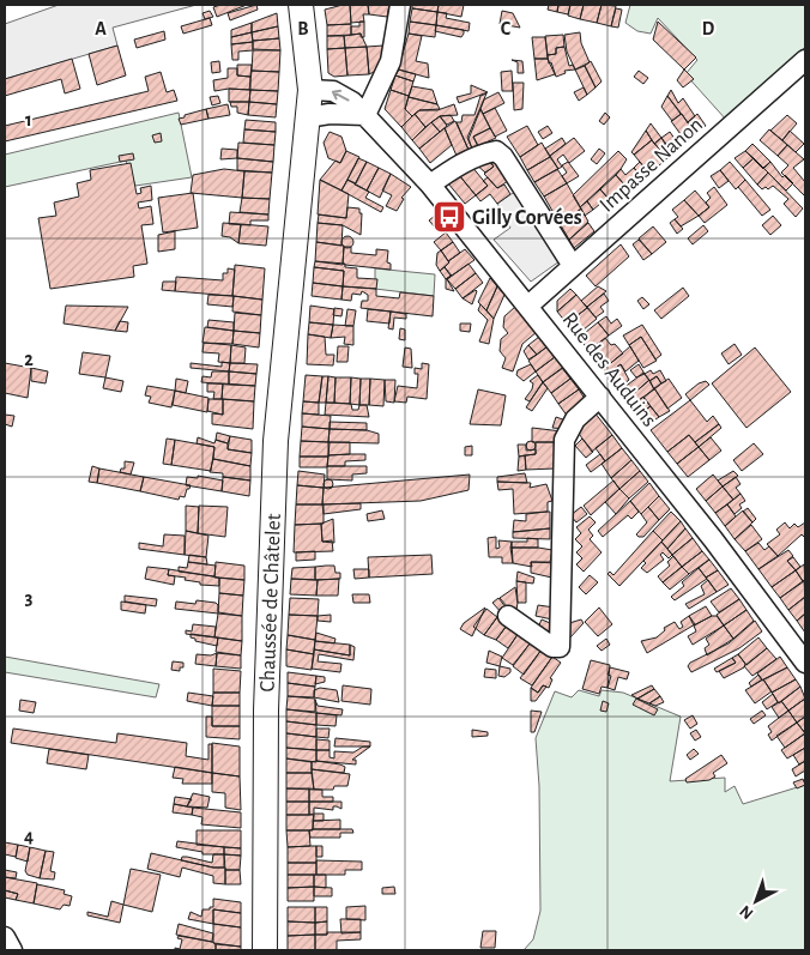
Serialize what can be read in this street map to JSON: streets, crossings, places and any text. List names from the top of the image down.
{
  "streets": {
    "main road": ["Chaussée de Châtelet"],
    "street": ["Impasse Nanon", "Rue des Auduins"]
  },
  "crossings": [
    ["Impasse Nanon", "Rue des Auduins"],
    ["Rue des Auduins", "Chaussée de Châtelet"]
  ],
  "places": {
    "bus stop": ["Gilly Corvées"]
  },
  "north": "bottom left",
  "grid": {
    "columns": [
      "A",
      "B",
      "C",
      "D"
    ],
    "rows": [
      "1",
      "2",
      "3",
      "4"
    ]
  }
}
